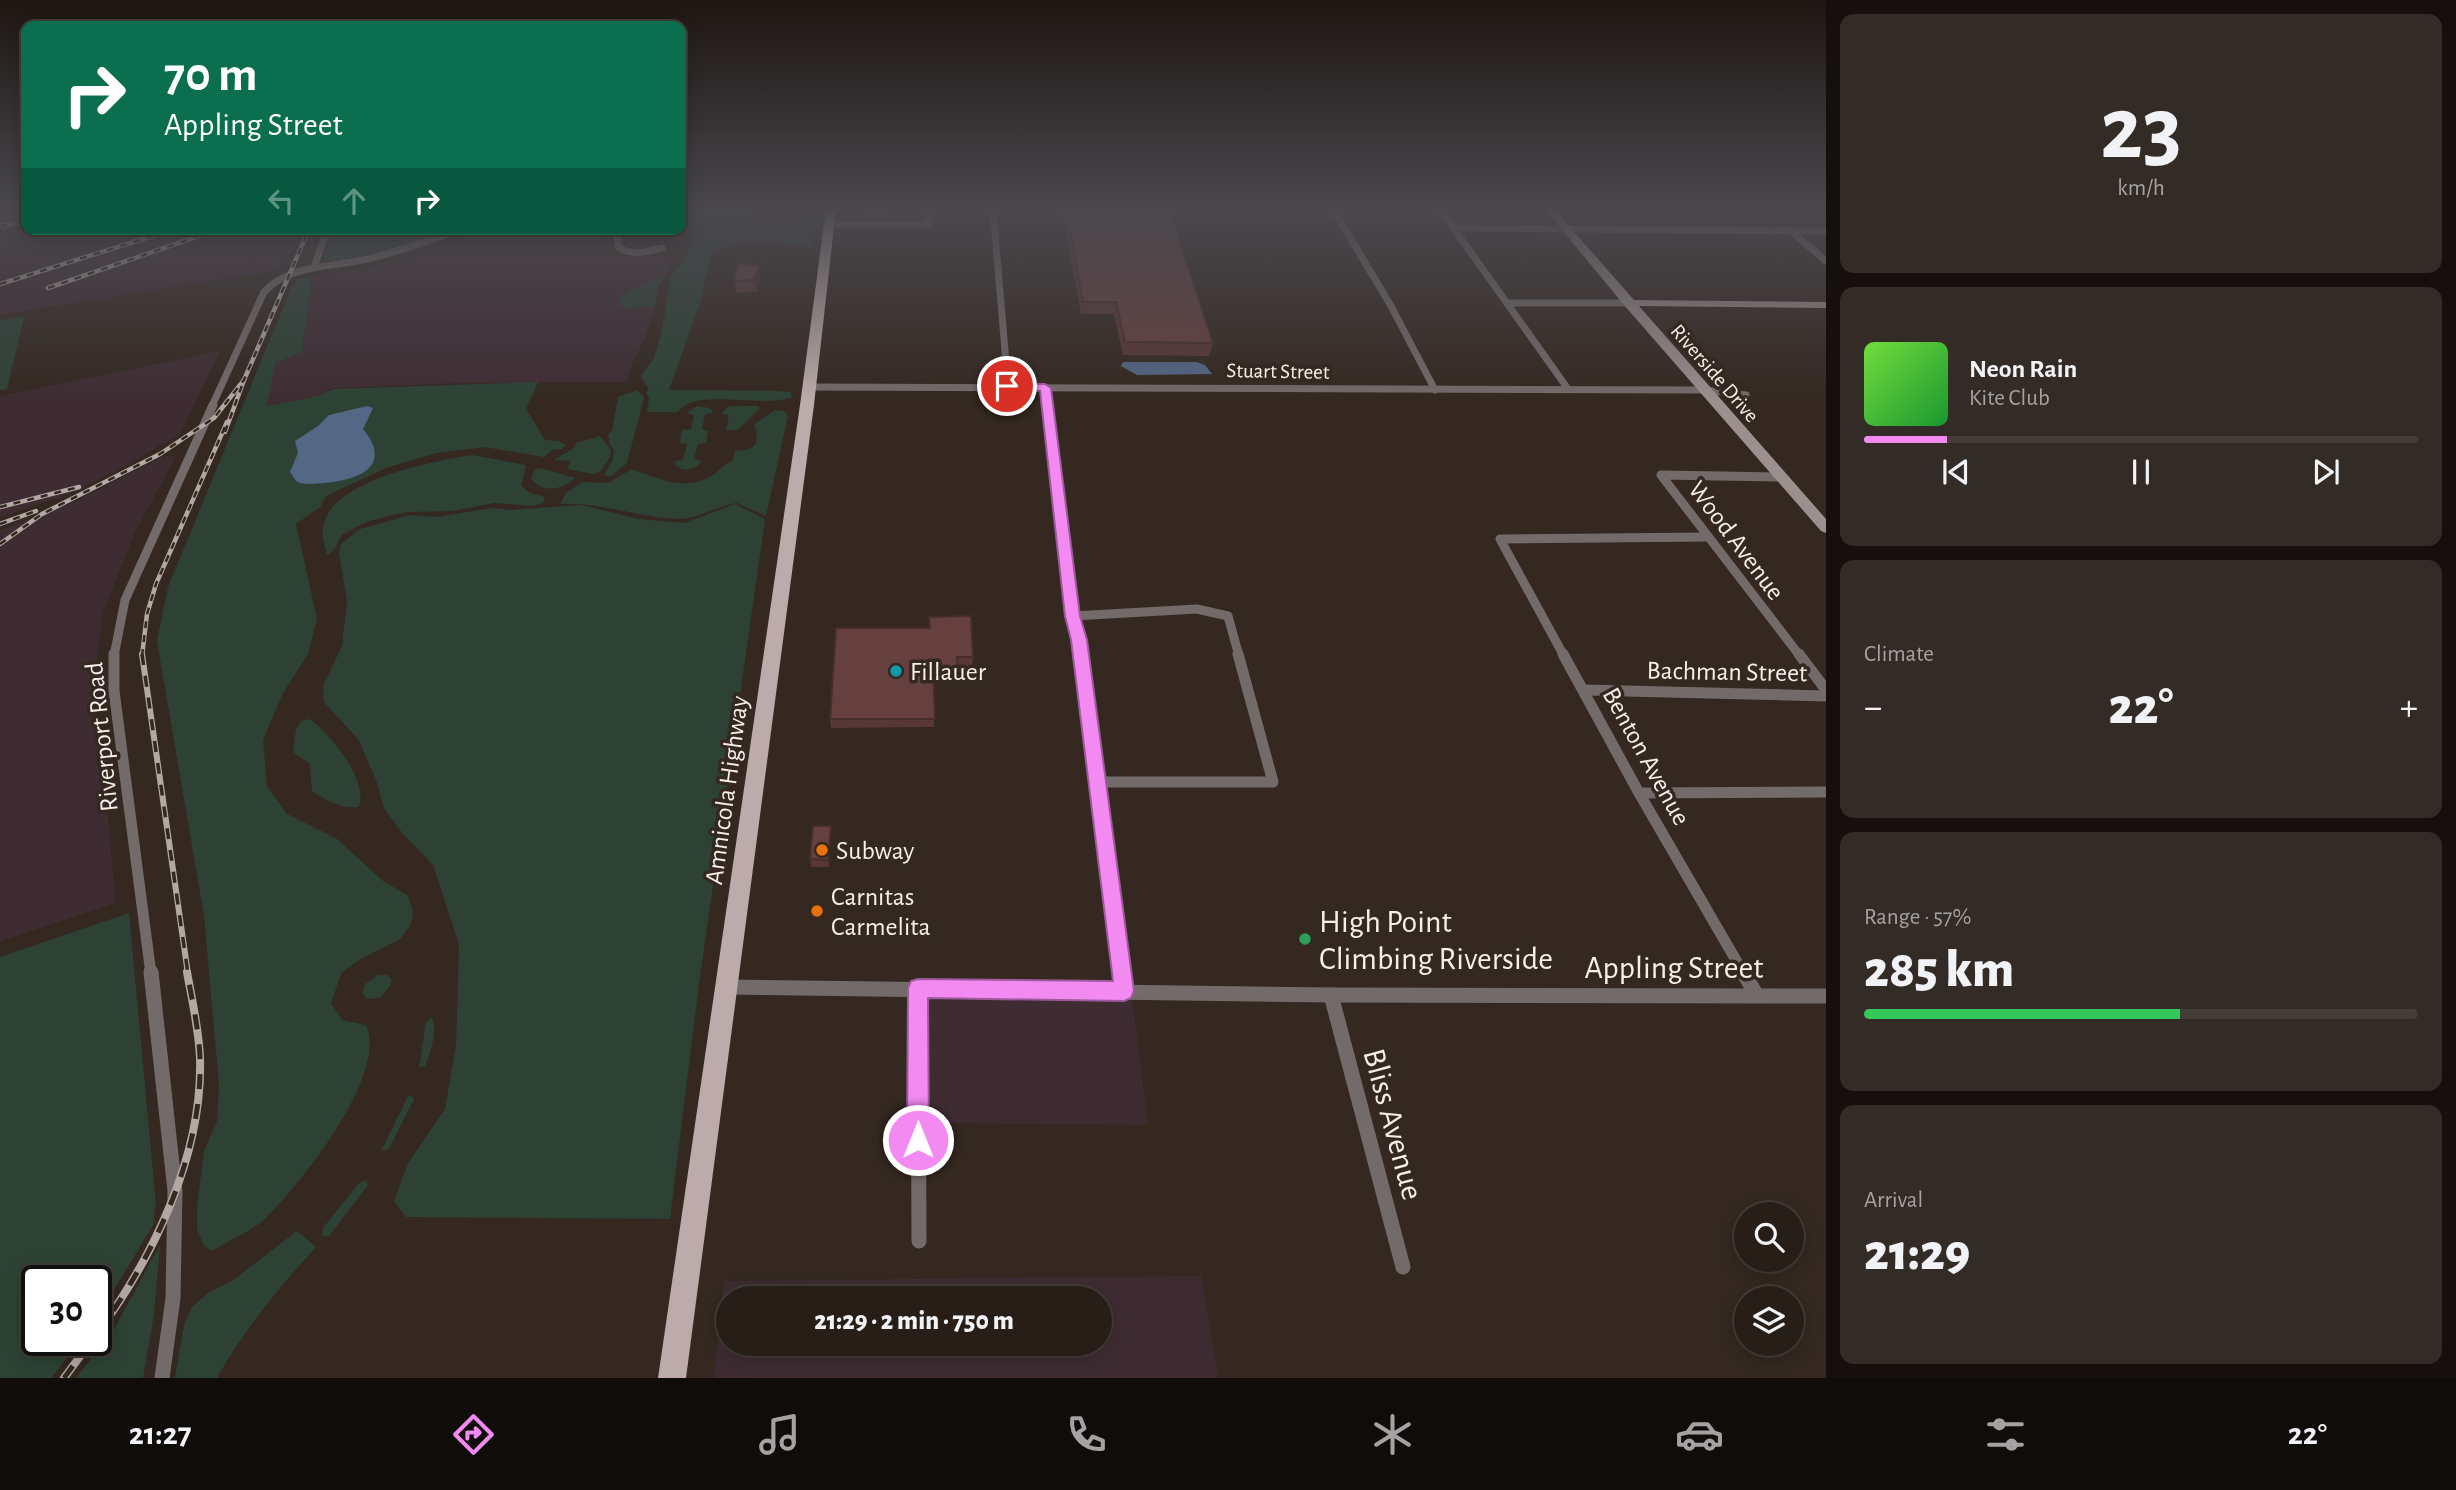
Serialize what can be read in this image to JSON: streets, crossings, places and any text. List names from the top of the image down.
{
  "streets": {
    "main road": ["Amnicola Highway"],
    "street": [
      "Stuart Street",
      "Riverside Drive",
      "Wood Avenue",
      "Bachman Street",
      "Riverport Road",
      "Benton Avenue",
      "Appling Street",
      "Bliss Avenue"
    ]
  },
  "crossings": [
    ["Stuart Street", "Riverside Drive"],
    ["Stuart Street", "Amnicola Highway"],
    ["Riverside Drive", "Wood Avenue"],
    ["Wood Avenue", "Benton Avenue"],
    ["Bachman Street", "Benton Avenue"],
    ["Benton Avenue", "Appling Street"],
    ["Amnicola Highway", "Appling Street"],
    ["Appling Street", "Bliss Avenue"]
  ],
  "places": [
    "Fillauer",
    "Subway",
    "Carnitas Carmelita",
    "High Point Climbing Riverside"
  ],
  "page": {
    "tile": [
      ["23", "km/h"],
      "Climate",
      ["Range · 57%", "285 km"],
      ["Arrival", "21:29"]
    ],
    "turn": ["70 m", "Appling Street"],
    "song": ["Neon Rain", "Kite Club"],
    "heat": ["−", "22°", "+"],
    "limit": "30",
    "trip": "21:29 · 2 min · 750 m",
    "tabs": ["21:27", "22°"]
  }
}
